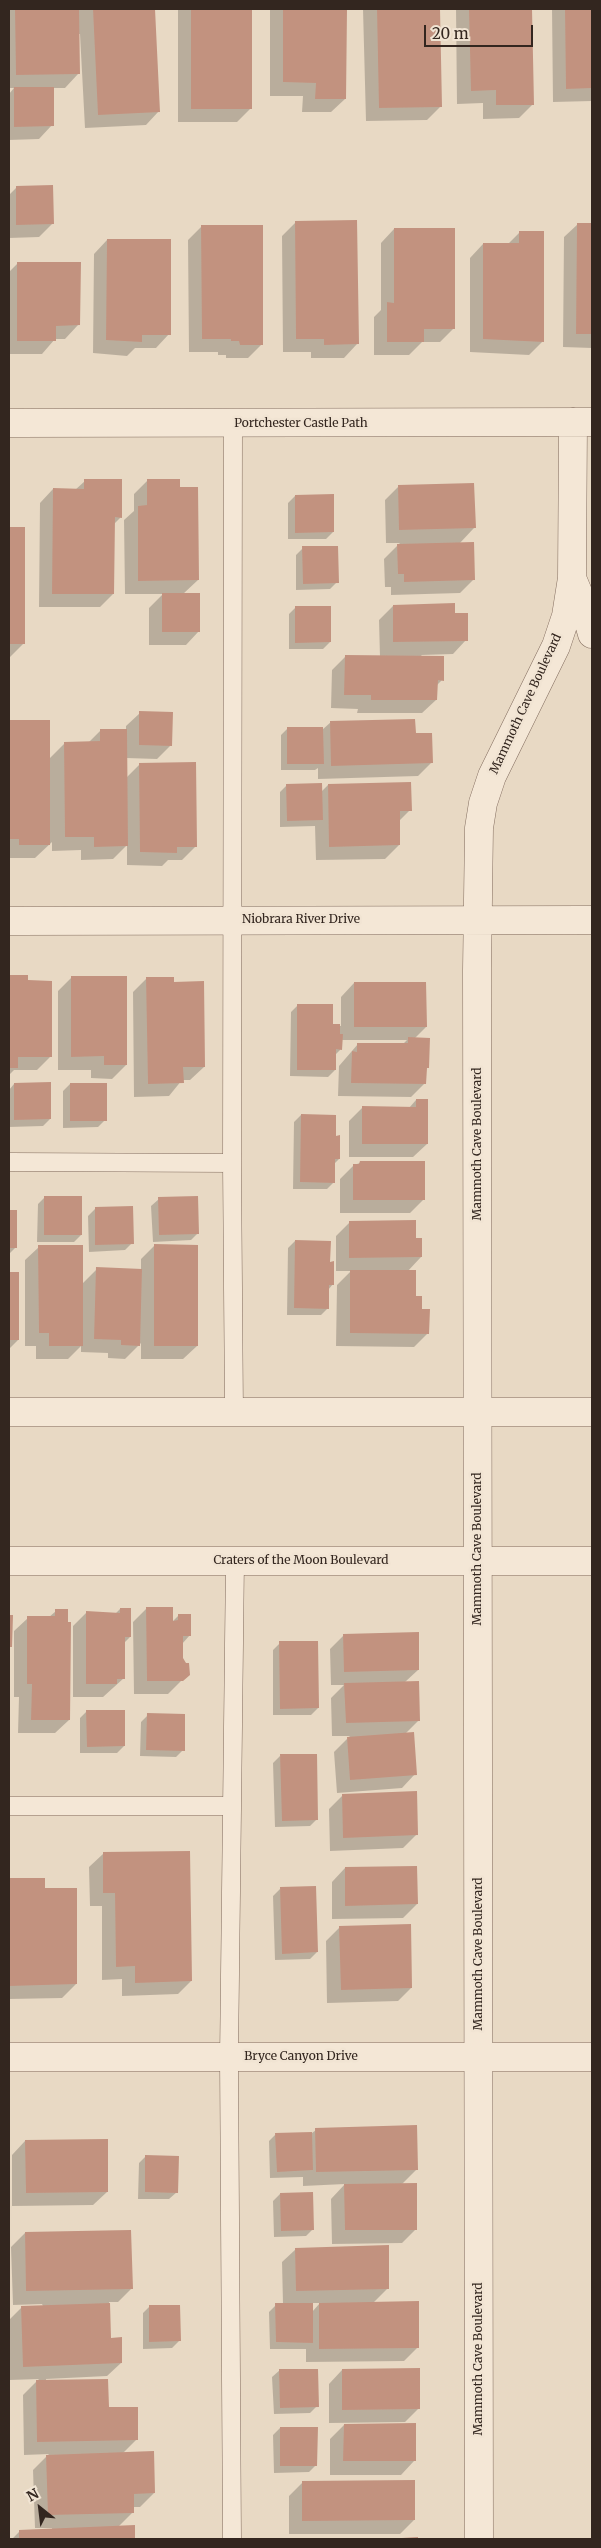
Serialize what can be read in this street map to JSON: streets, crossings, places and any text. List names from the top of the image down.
{
  "streets": {
    "street": [
      "Portchester Castle Path",
      "Mammoth Cave Boulevard",
      "Niobrara River Drive",
      "Craters of the Moon Boulevard",
      "Bryce Canyon Drive"
    ]
  },
  "crossings": [
    ["Portchester Castle Path", "Mammoth Cave Boulevard"],
    ["Mammoth Cave Boulevard", "Niobrara River Drive"],
    ["Mammoth Cave Boulevard", "Craters of the Moon Boulevard"],
    ["Mammoth Cave Boulevard", "Bryce Canyon Drive"]
  ],
  "scale_bar": "20 m",
  "north": "top left"
}
